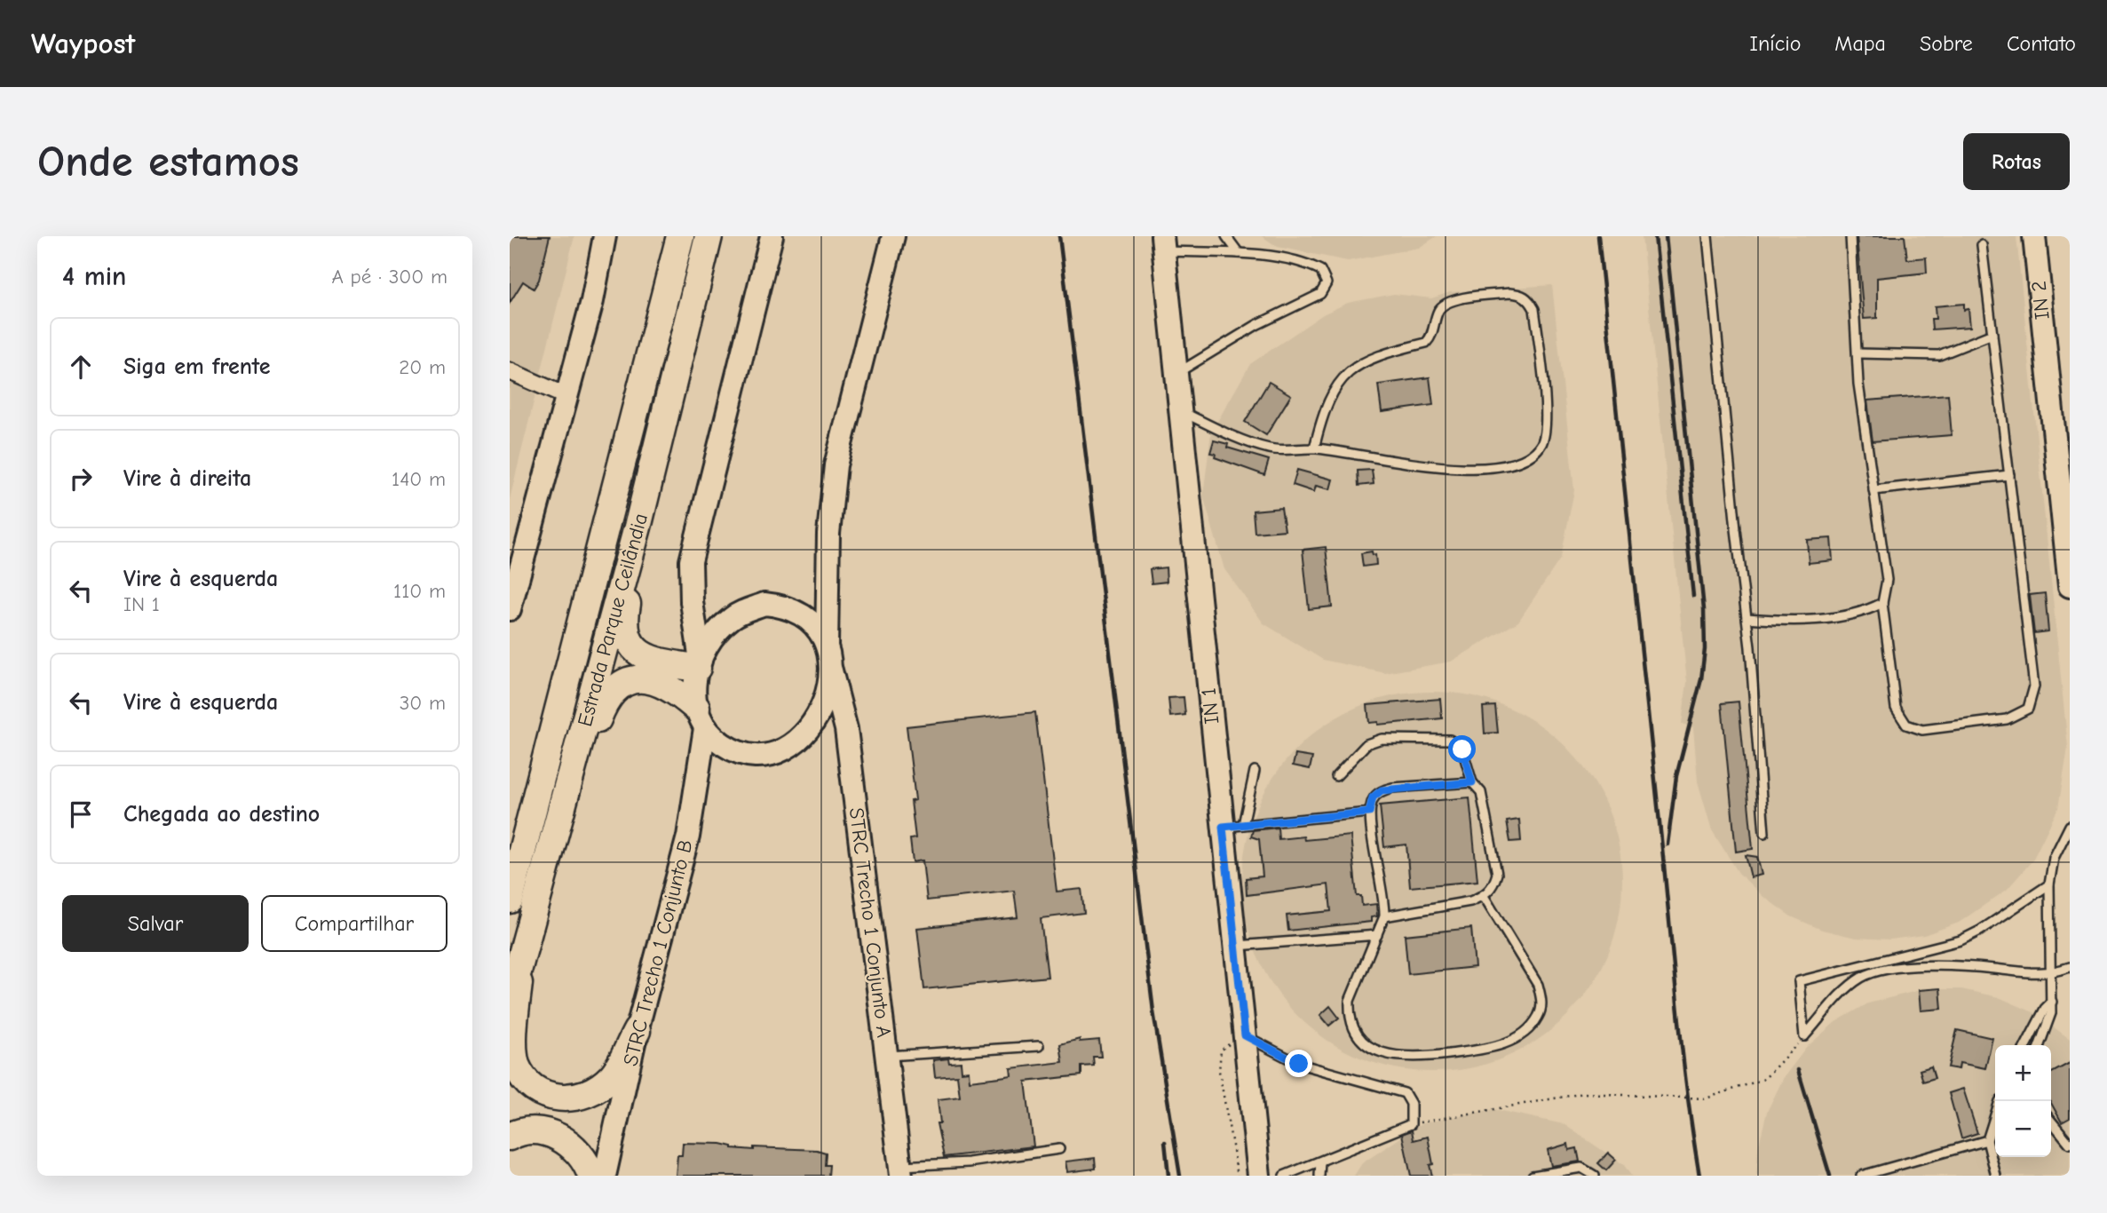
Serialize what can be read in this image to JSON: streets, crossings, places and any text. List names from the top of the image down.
{
  "streets": {
    "highway": ["Estrada Parque Ceilândia"],
    "main road": [
      "IN 2",
      "IN 1",
      "STRC Trecho 1 Conjunto A",
      "STRC Trecho 1 Conjunto B"
    ]
  },
  "crossings": [
    ["STRC Trecho 1 Conjunto A", "STRC Trecho 1 Conjunto B"]
  ],
  "page": {
    "header": "Waypost",
    "nav": [
      "Início",
      "Mapa",
      "Sobre",
      "Contato"
    ],
    "buttons": [
      "Rotas",
      ["Salvar", "Compartilhar"]
    ],
    "title": "Onde estamos",
    "heading": ["4 min", "A pé · 300 m"],
    "list": [
      ["Siga em frente", "20 m"],
      ["Vire à direita", "140 m"],
      ["Vire à esquerda", "IN 1", "110 m"],
      ["Vire à esquerda", "30 m"],
      "Chegada ao destino"
    ],
    "map_buttons": ["+", "−"]
  }
}
